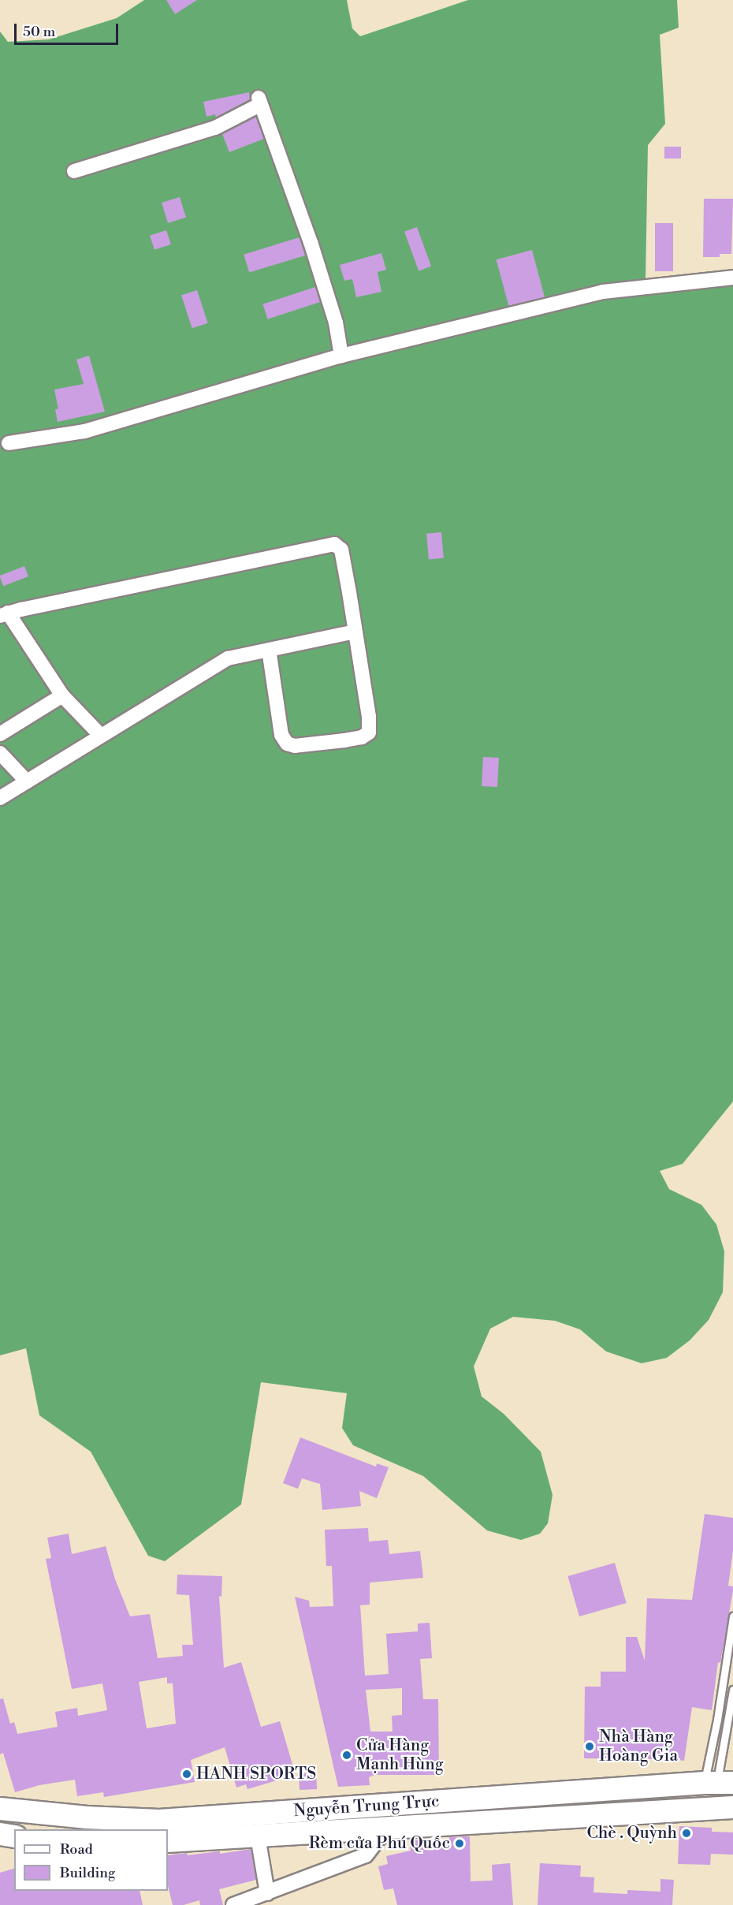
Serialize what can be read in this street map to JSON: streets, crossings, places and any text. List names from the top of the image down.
{
  "streets": {
    "main road": ["Nguyễn Trung Trực"]
  },
  "places": [
    "Nhà Hàng Hoàng Gia",
    "Cửa Hàng Mạnh Hùng",
    "HANH SPORTS",
    "Chè . Quỳnh",
    "Rèm cửa Phú Quốc"
  ],
  "legend": ["Road", "Building"],
  "scale_bar": "50 m"
}
